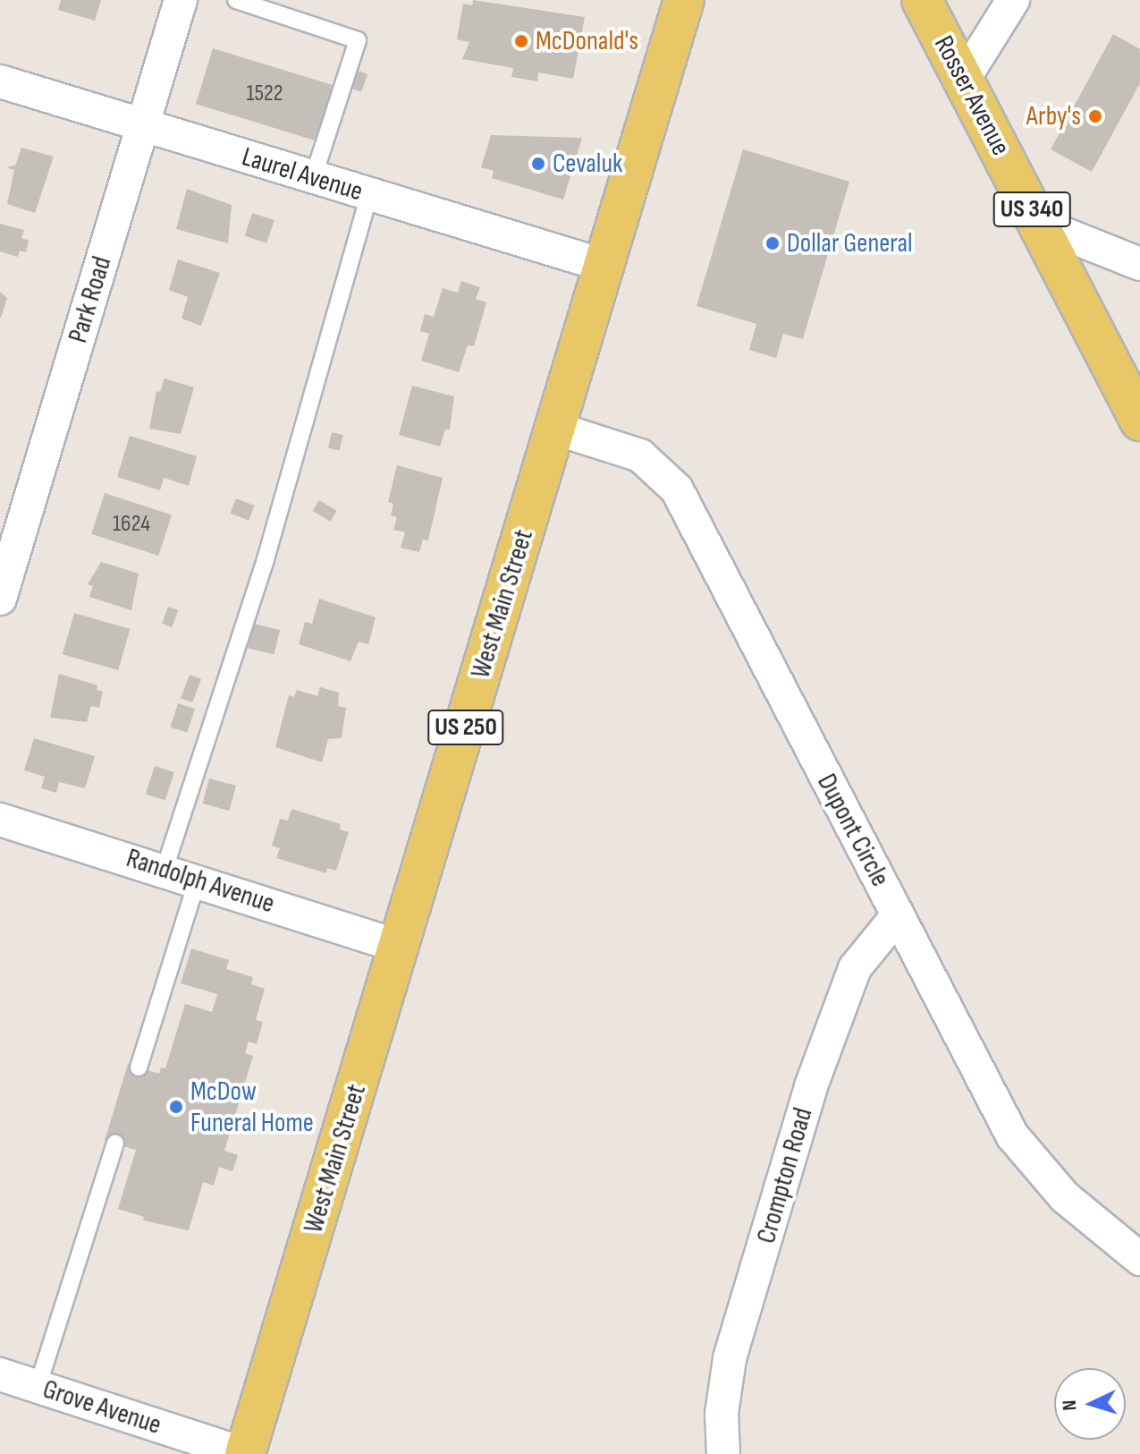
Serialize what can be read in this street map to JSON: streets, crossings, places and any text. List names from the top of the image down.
{
  "streets": {
    "main road": [
      "Rosser Avenue",
      "US 340",
      "West Main Street",
      "US 250"
    ],
    "street": [
      "Laurel Avenue",
      "Park Road",
      "Dupont Circle",
      "Randolph Avenue",
      "Crompton Road",
      "Grove Avenue"
    ]
  },
  "crossings": [
    ["Laurel Avenue", "Park Road"],
    ["Laurel Avenue", "West Main Street"],
    ["West Main Street", "Dupont Circle"],
    ["West Main Street", "Randolph Avenue"],
    ["West Main Street", "Grove Avenue"],
    ["Dupont Circle", "Crompton Road"]
  ],
  "places": [
    "McDonald's",
    "Arby's",
    "Cevaluk",
    "Dollar General",
    "McDow Funeral Home"
  ],
  "house_numbers": ["1522", "1624"],
  "north": "left"
}
